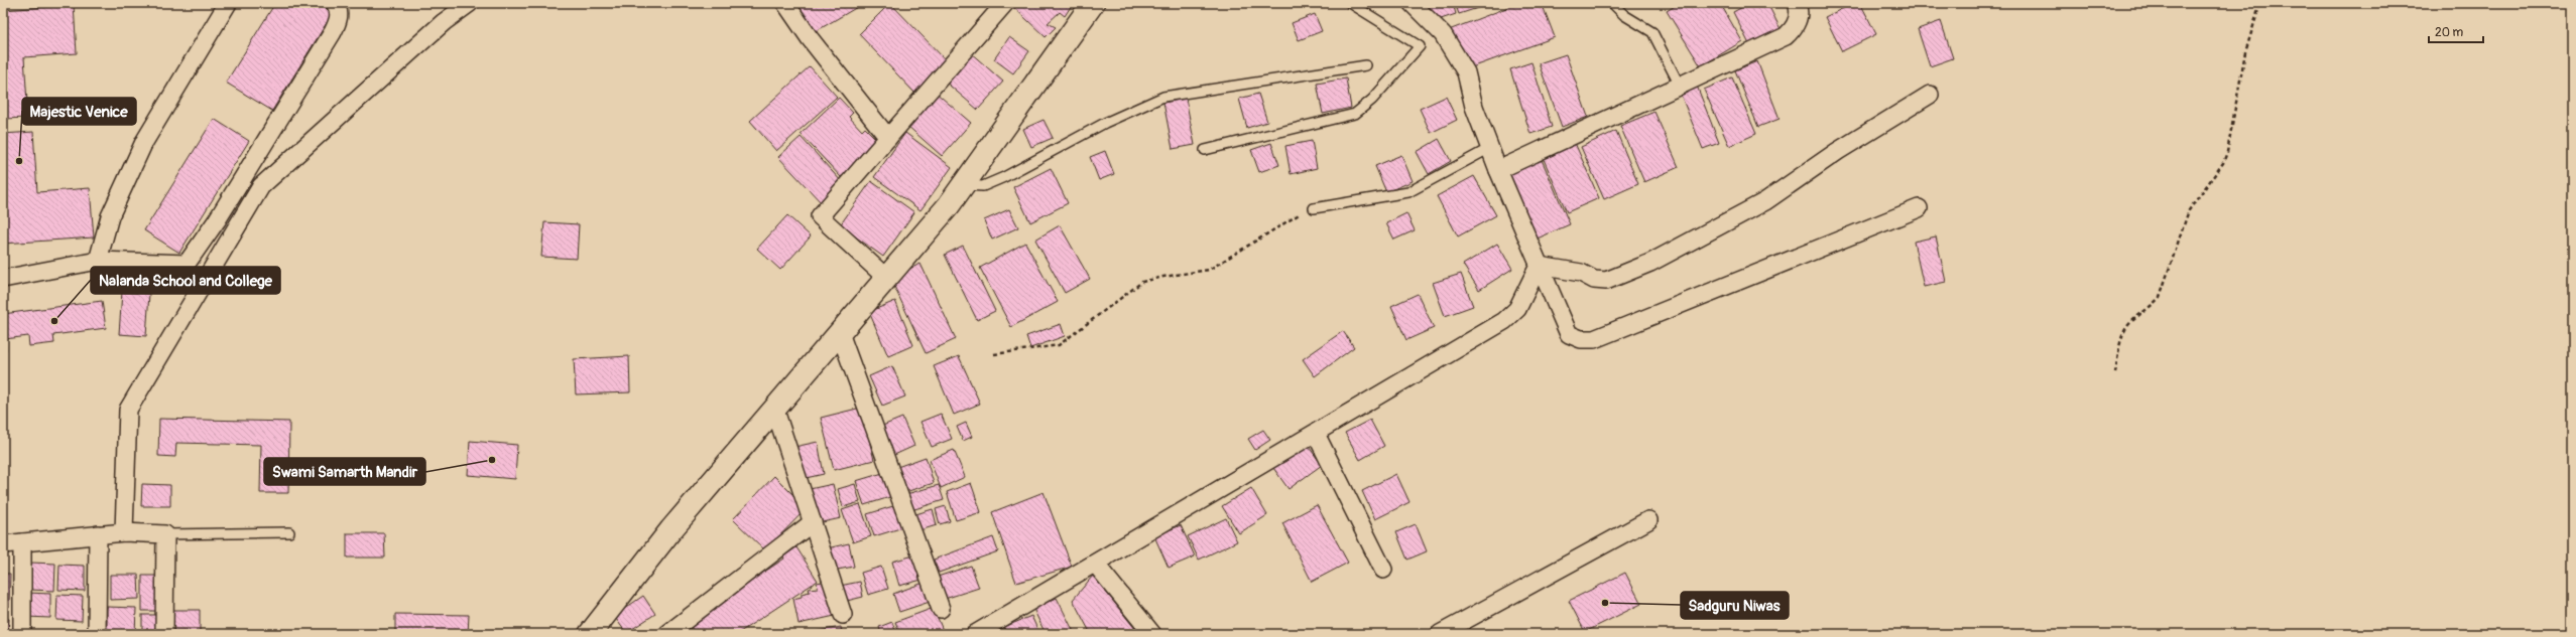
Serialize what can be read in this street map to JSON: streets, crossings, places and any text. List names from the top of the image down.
{
  "places": [
    "Majestic Venice",
    "Nalanda School and College",
    "Swami Samarth Mandir",
    "Sadguru Niwas"
  ],
  "scale_bar": "20 m"
}
